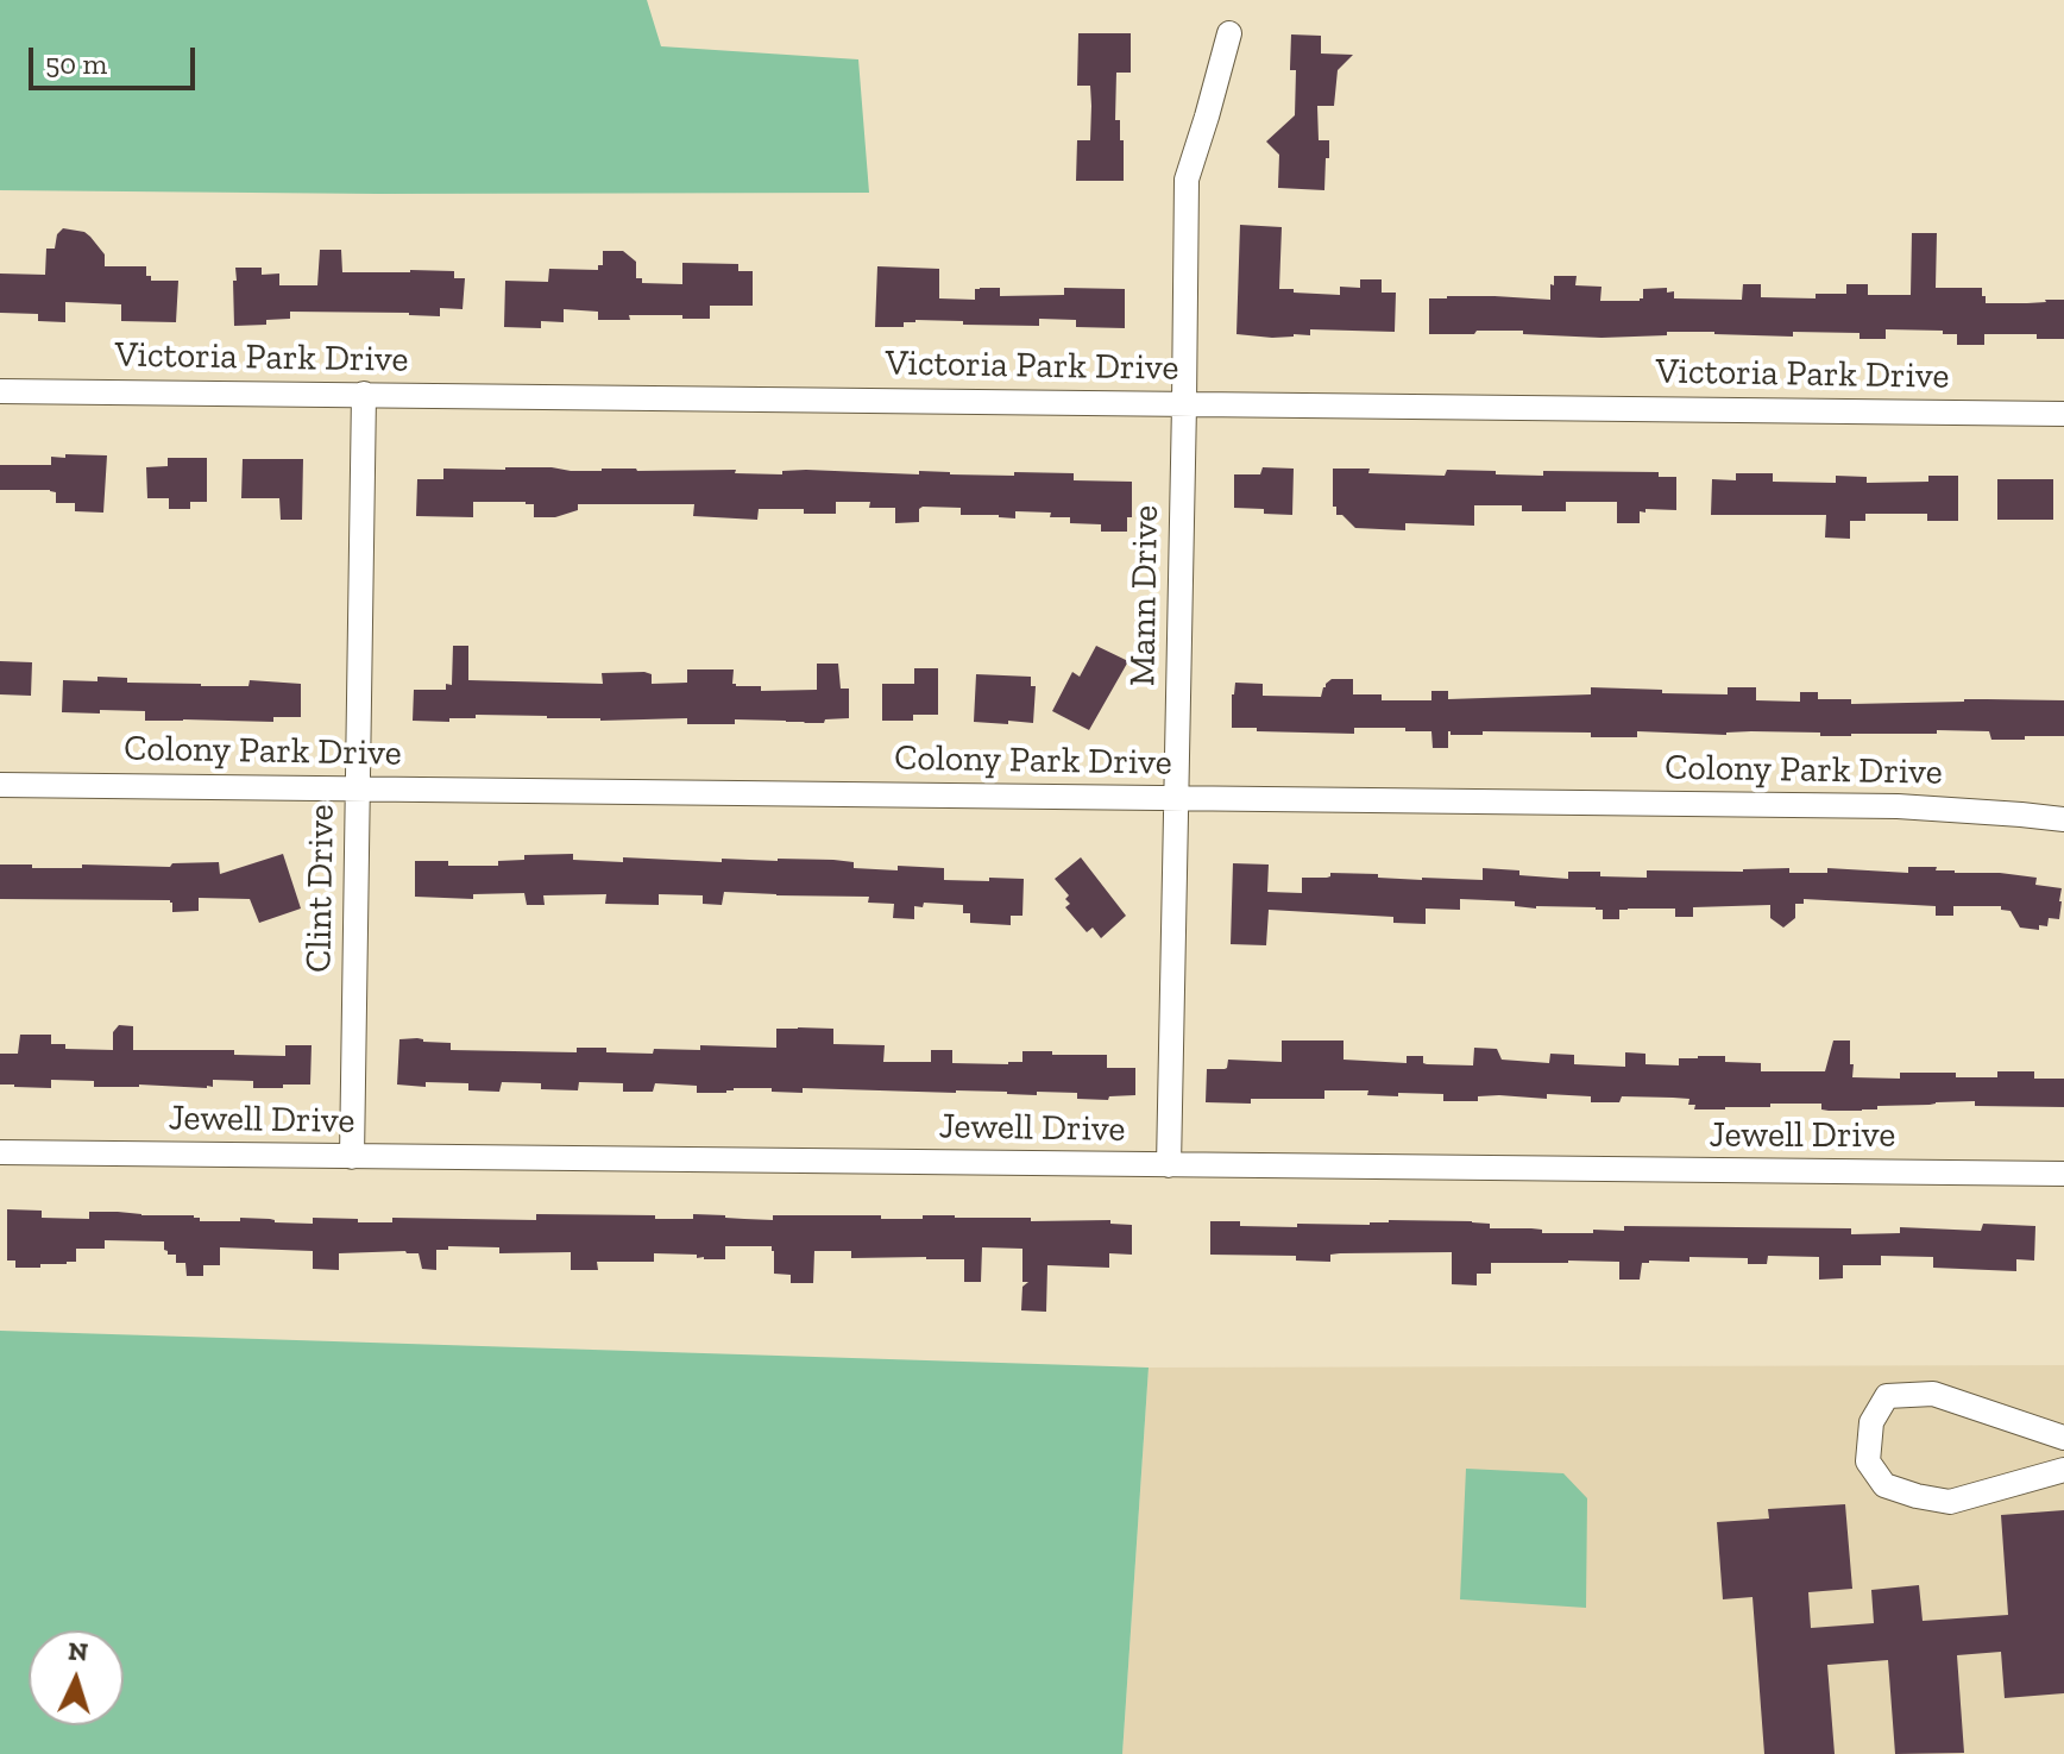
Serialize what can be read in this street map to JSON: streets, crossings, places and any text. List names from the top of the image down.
{
  "streets": {
    "street": [
      "Victoria Park Drive",
      "Mann Drive",
      "Colony Park Drive",
      "Clint Drive",
      "Jewell Drive"
    ]
  },
  "crossings": [
    ["Victoria Park Drive", "Mann Drive"],
    ["Victoria Park Drive", "Clint Drive"],
    ["Mann Drive", "Colony Park Drive"],
    ["Mann Drive", "Jewell Drive"],
    ["Colony Park Drive", "Clint Drive"],
    ["Clint Drive", "Jewell Drive"]
  ],
  "scale_bar": "50 m",
  "north": "top"
}
